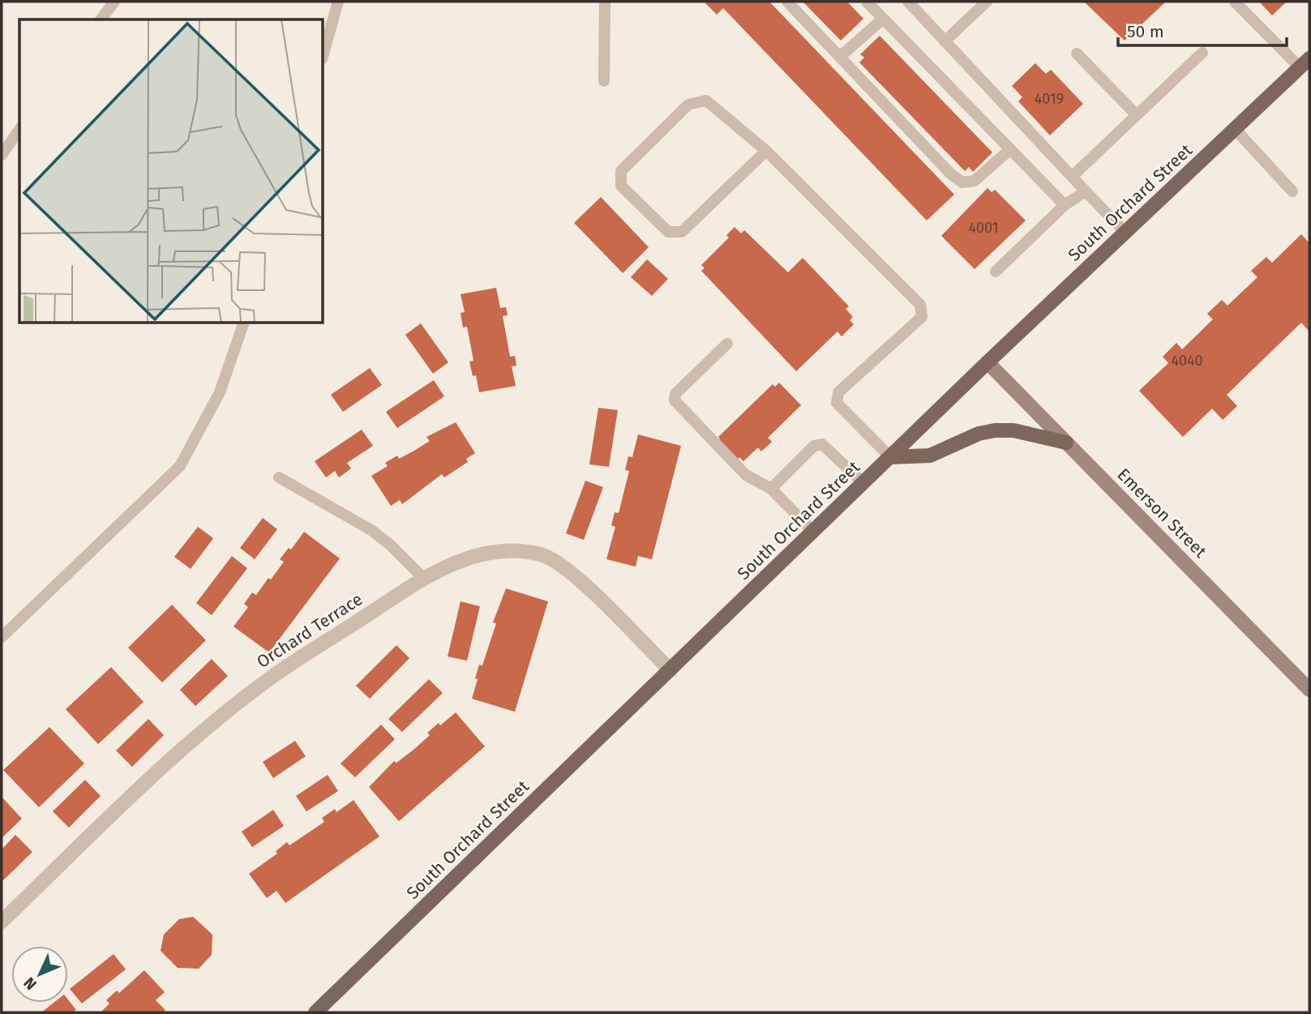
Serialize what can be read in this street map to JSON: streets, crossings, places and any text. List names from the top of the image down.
{
  "streets": {
    "main road": ["South Orchard Street", "Emerson Street"],
    "street": ["Orchard Terrace"]
  },
  "crossings": [
    ["South Orchard Street", "Emerson Street"],
    ["South Orchard Street", "Orchard Terrace"]
  ],
  "house_numbers": ["4019", "4001", "4040"],
  "scale_bar": "50 m",
  "north": "bottom left"
}
